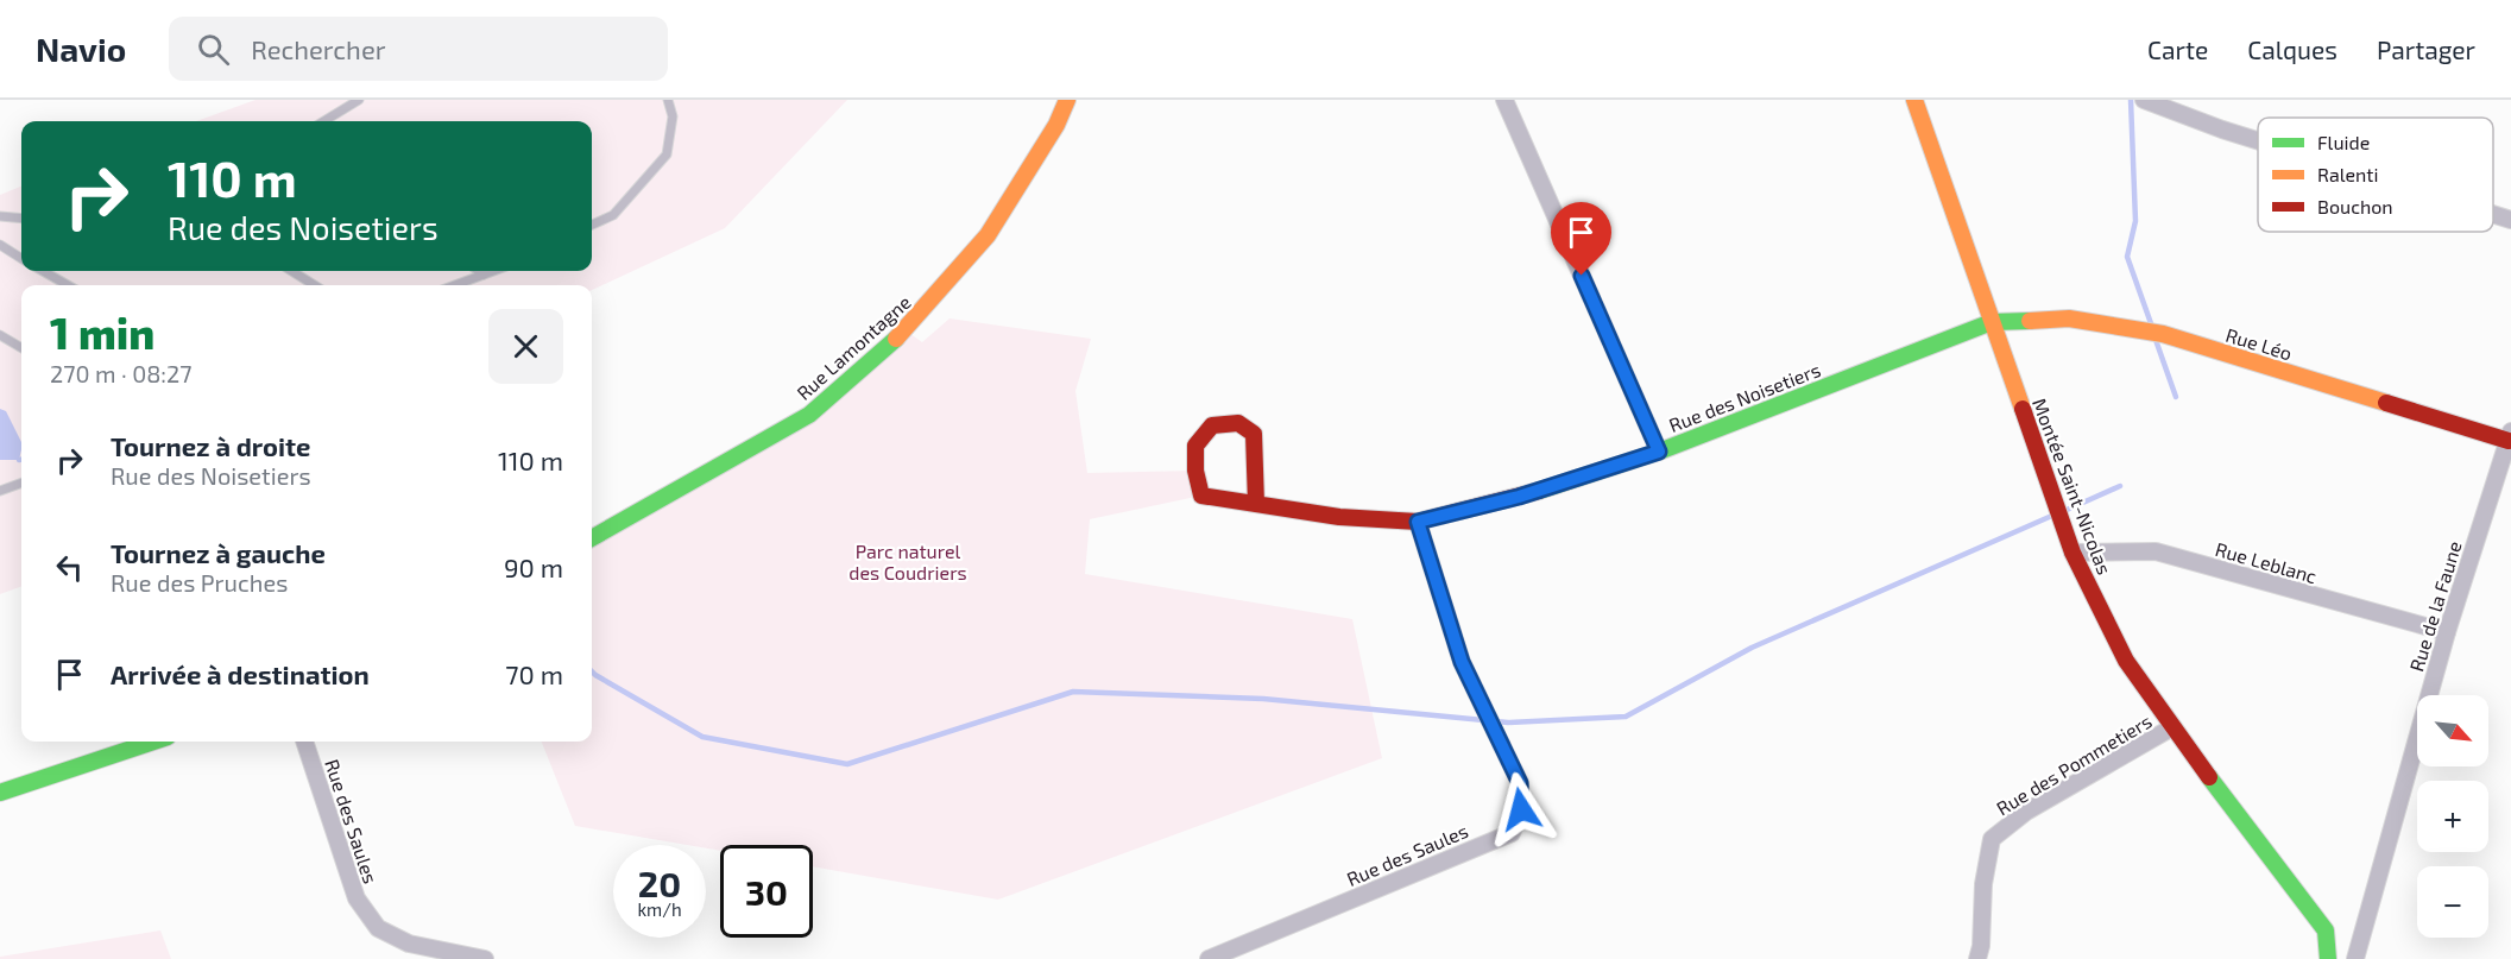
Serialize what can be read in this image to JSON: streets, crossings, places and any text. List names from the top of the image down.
{
  "streets": {
    "street": [
      "Rue Léo",
      "Rue Lamontagne",
      "Rue des Noisetiers",
      "Montée Saint-Nicolas",
      "Rue Leblanc",
      "Rue de la Faune",
      "Rue des Pommetiers",
      "Rue des Saules"
    ]
  },
  "crossings": [
    ["Rue Léo", "Rue des Noisetiers"],
    ["Rue Léo", "Montée Saint-Nicolas"],
    ["Rue Léo", "Rue de la Faune"],
    ["Rue des Noisetiers", "Montée Saint-Nicolas"],
    ["Rue des Noisetiers", "Rue des Saules"],
    ["Montée Saint-Nicolas", "Rue Leblanc"],
    ["Montée Saint-Nicolas", "Rue des Pommetiers"],
    ["Rue Leblanc", "Rue de la Faune"]
  ],
  "parks": ["Parc naturel des Coudriers"],
  "legend": ["Fluide", "Ralenti", "Bouchon"],
  "north": "bottom right",
  "page": {
    "header": "Navio",
    "search": "Rechercher",
    "nav": ["Carte", "Calques", "Partager"],
    "turn": ["110 m", "Rue des Noisetiers"],
    "heading": ["1 min", "270 m · 08:27"],
    "list": [
      {
        "name": "Tournez à droite",
        "note": "Rue des Noisetiers",
        "value": "110 m"
      },
      {
        "name": "Tournez à gauche",
        "note": "Rue des Pruches",
        "value": "90 m"
      },
      {
        "name": "Arrivée à destination",
        "value": "70 m"
      }
    ],
    "map_buttons": ["+", "−"],
    "speed": "20 km/h",
    "limit": "30"
  }
}
